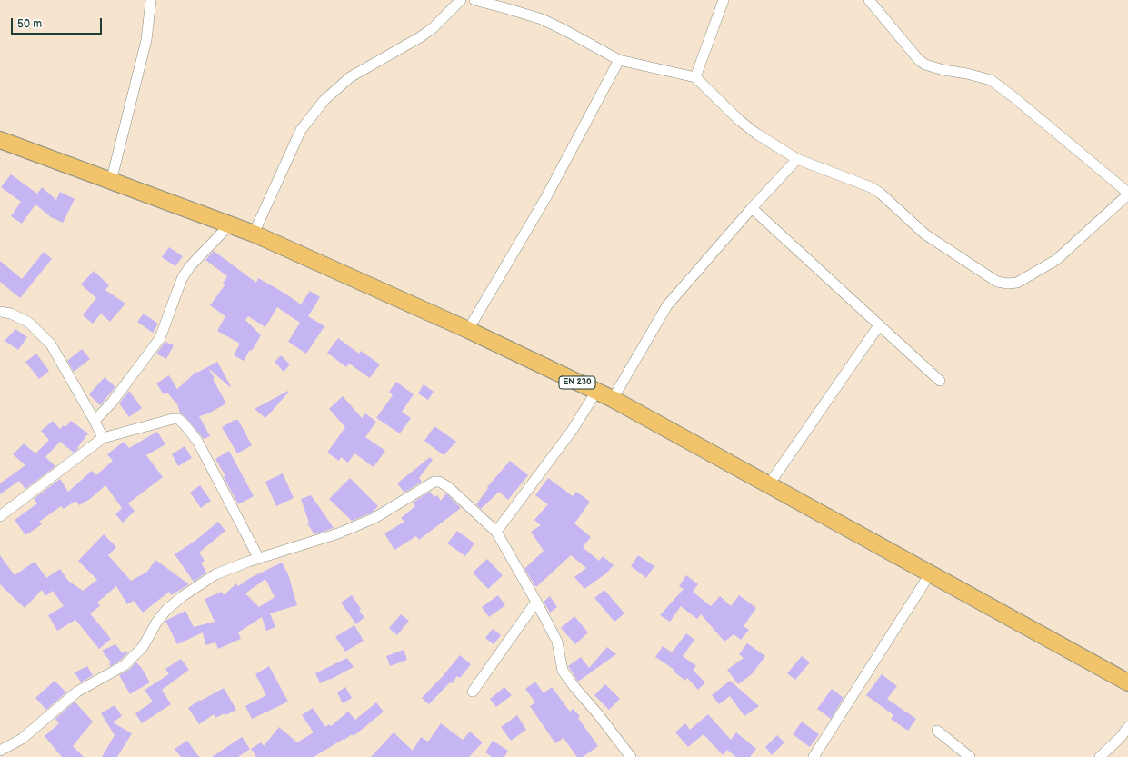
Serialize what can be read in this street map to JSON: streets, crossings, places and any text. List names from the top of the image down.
{
  "streets": {
    "main road": ["EN 230"]
  },
  "scale_bar": "50 m"
}
